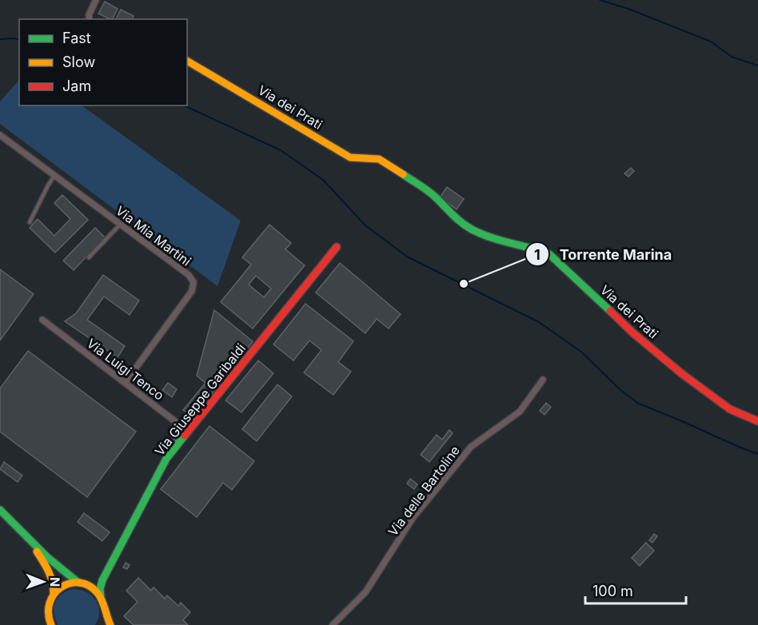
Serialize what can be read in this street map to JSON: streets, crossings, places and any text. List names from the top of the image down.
{
  "streets": {
    "street": [
      "Via dei Prati",
      "Via Mia Martini",
      "Via Luigi Tenco",
      "Via Giuseppe Garibaldi",
      "Via delle Bartoline"
    ]
  },
  "crossings": [
    ["Via Mia Martini", "Via Luigi Tenco"],
    ["Via Luigi Tenco", "Via Giuseppe Garibaldi"]
  ],
  "places": ["Torrente Marina"],
  "legend": ["Fast", "Slow", "Jam"],
  "scale_bar": "100 m",
  "north": "right"
}
